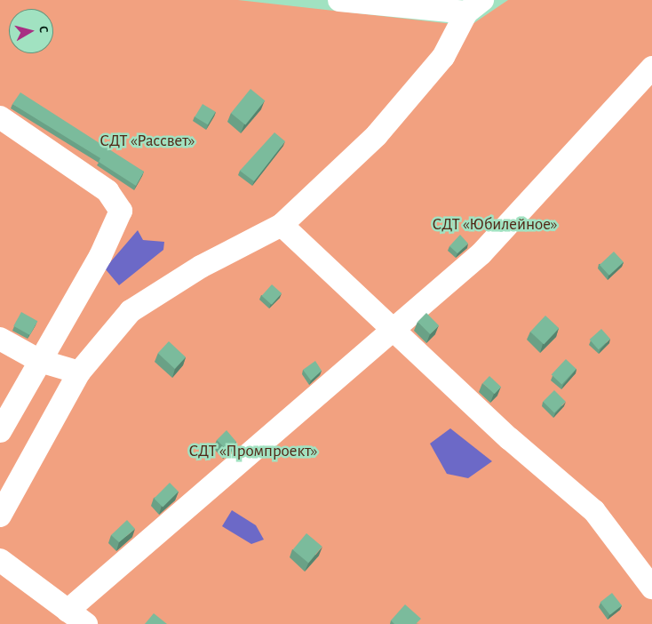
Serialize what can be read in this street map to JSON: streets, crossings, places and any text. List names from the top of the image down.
{
  "parks": ["СДТ «Рассвет»", "СДТ «Юбилейное»", "СДТ «Промпроект»"],
  "north": "right"
}
